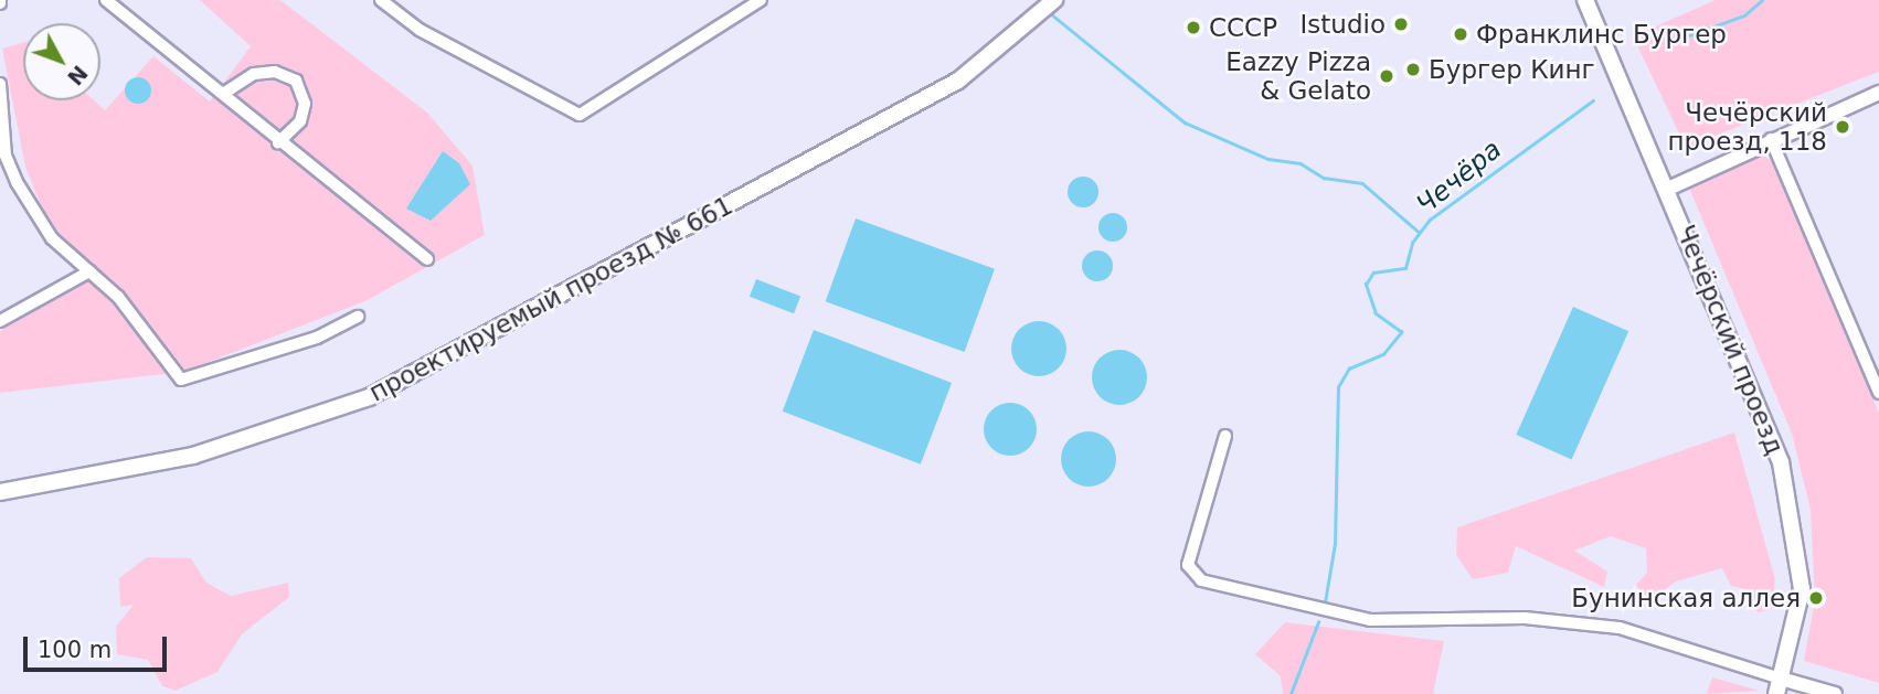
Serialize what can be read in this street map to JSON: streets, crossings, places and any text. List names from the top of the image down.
{
  "streets": {
    "main road": ["проектируемый проезд № 661", "Чечёрский проезд"]
  },
  "water": ["Чечёра"],
  "places": [
    "Istudio",
    "СССР",
    "Франклинс Бургер",
    "Бургер Кинг",
    "Eazzy Pizza & Gelato",
    "Чечёрский проезд, 118",
    "Бунинская аллея"
  ],
  "scale_bar": "100 m",
  "north": "bottom right"
}
